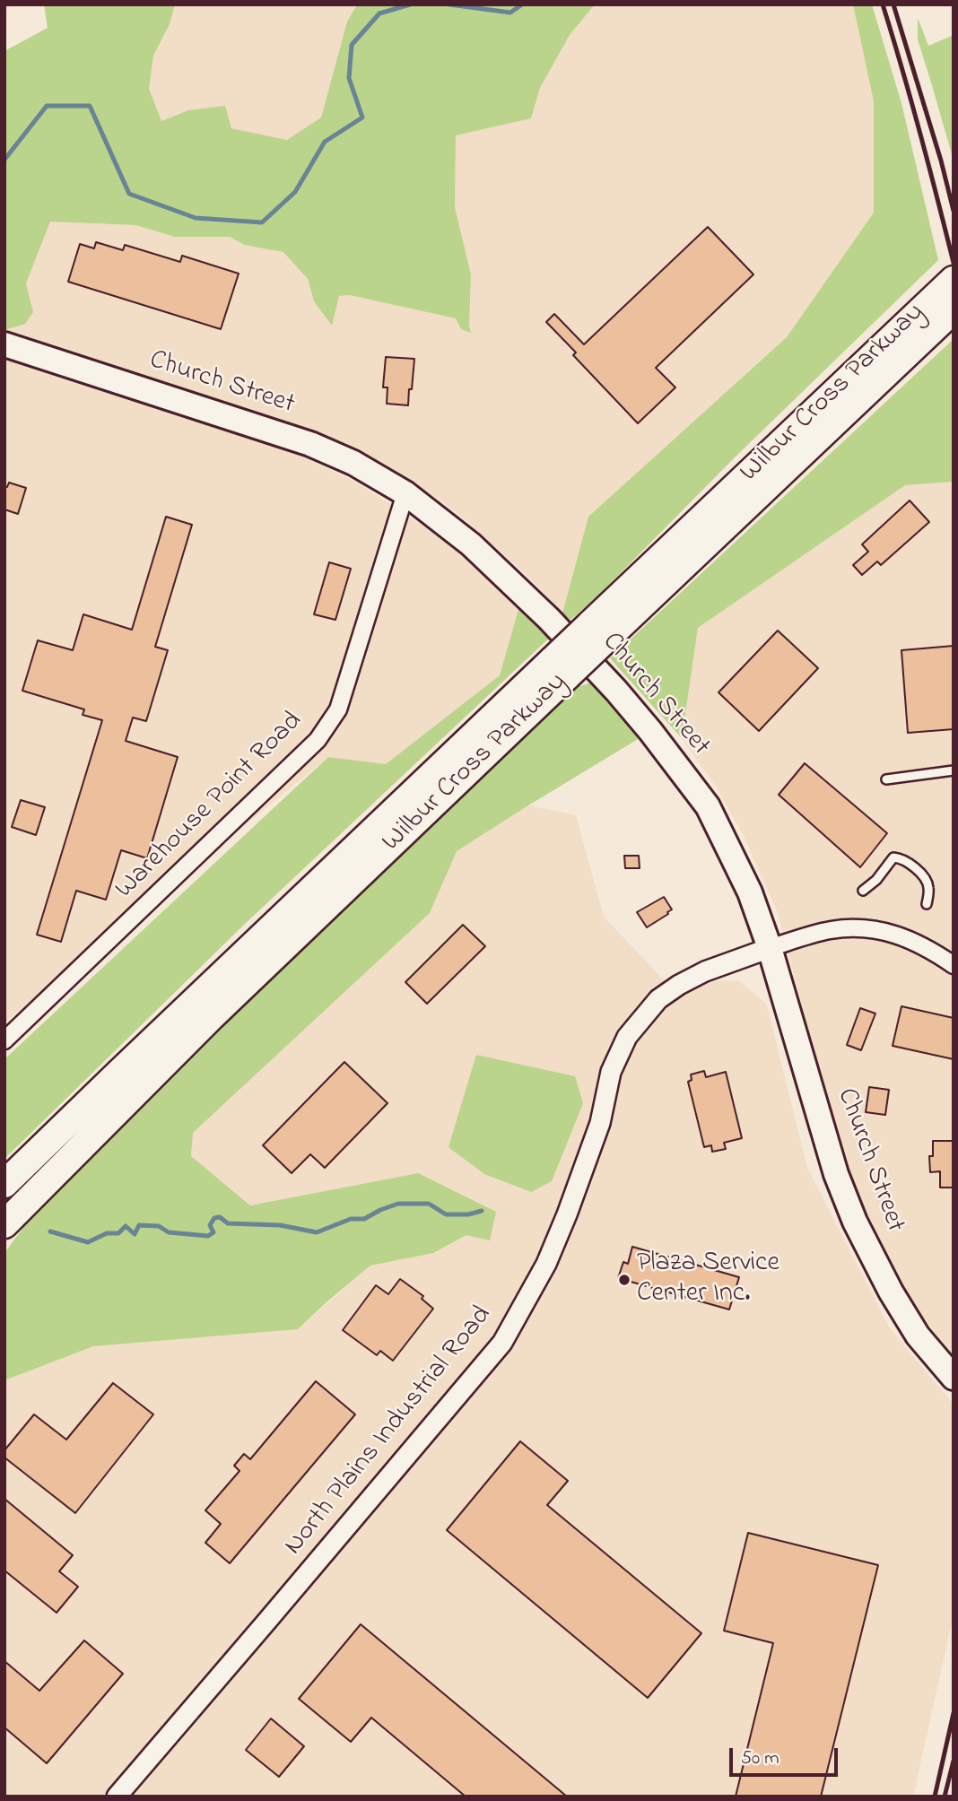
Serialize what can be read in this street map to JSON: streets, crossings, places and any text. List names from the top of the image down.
{
  "streets": {
    "highway": ["Wilbur Cross Parkway"],
    "main road": ["Church Street"],
    "street": ["Warehouse Point Road", "North Plains Industrial Road"]
  },
  "crossings": [
    ["Church Street", "Warehouse Point Road"],
    ["Church Street", "North Plains Industrial Road"]
  ],
  "places": ["Plaza Service Center Inc."],
  "scale_bar": "50 m"
}
